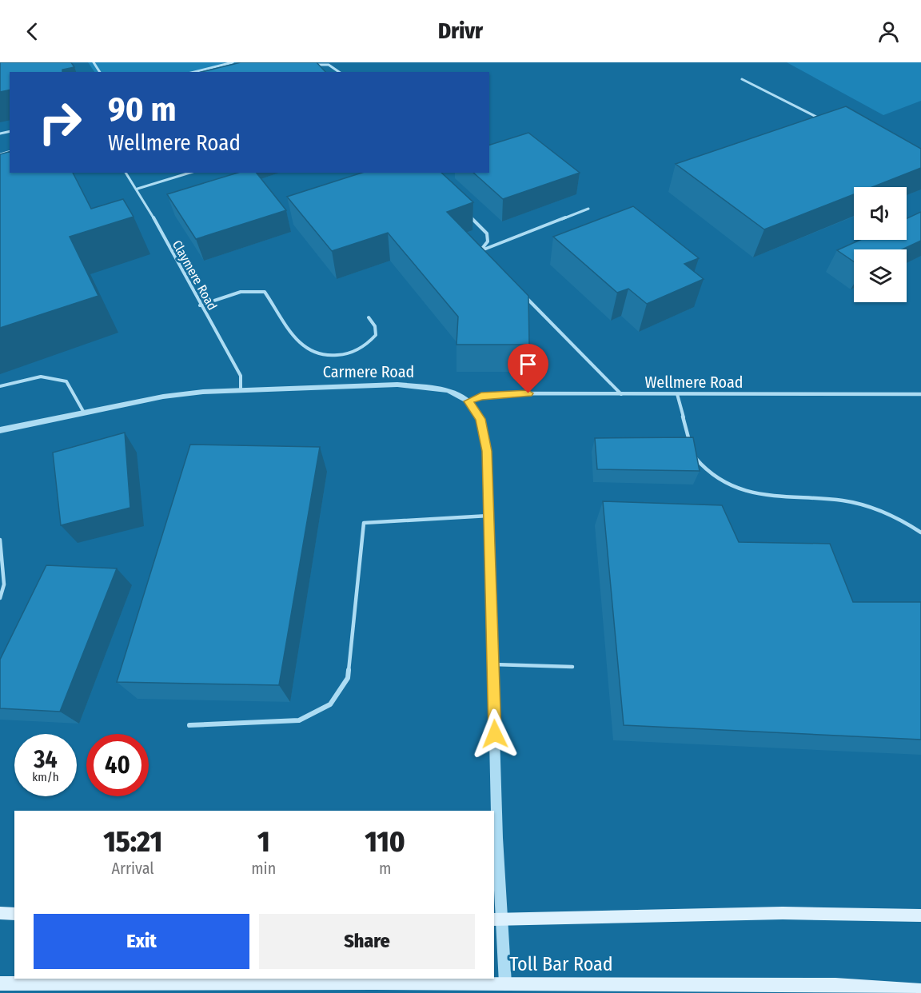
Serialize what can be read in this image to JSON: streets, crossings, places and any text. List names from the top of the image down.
{
  "streets": {
    "main road": ["Toll Bar Road"],
    "street": ["Carmere Road", "Wellmere Road"],
    "lane": ["Claymere Road"]
  },
  "crossings": [
    ["Claymere Road", "Carmere Road"],
    ["Carmere Road", "Wellmere Road"]
  ],
  "page": {
    "header": "Drivr",
    "turn": ["90 m", "Wellmere Road"],
    "speed": "34 km/h",
    "limit": "40",
    "eta": [
      "15:21",
      "Arrival",
      "1",
      "min",
      "110",
      "m"
    ],
    "buttons": ["Exit", "Share"]
  }
}
